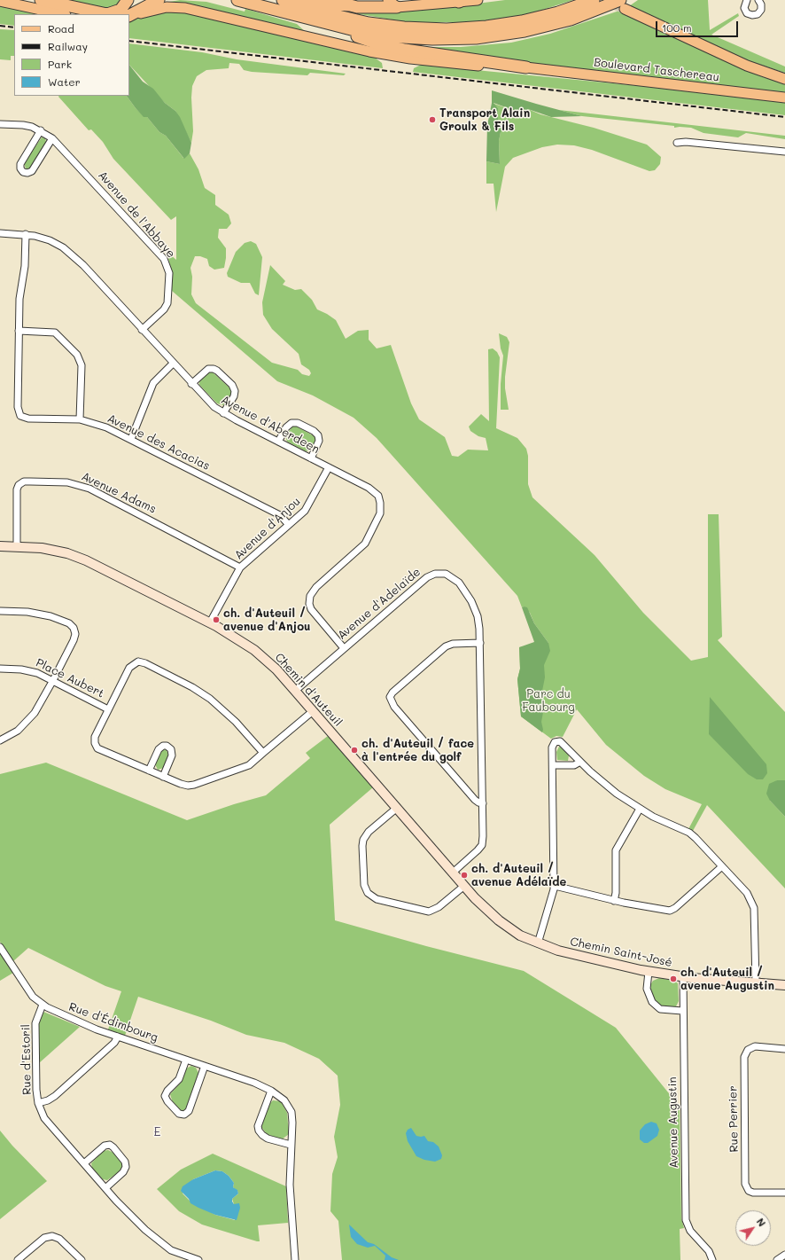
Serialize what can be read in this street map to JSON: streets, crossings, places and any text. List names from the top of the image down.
{
  "streets": {
    "main road": ["Boulevard Taschereau"],
    "street": [
      "Avenue de l'Abbaye",
      "Avenue d'Aberdeen",
      "Avenue des Acacias",
      "Avenue Adams",
      "Avenue d'Anjou",
      "Avenue d'Adelaïde",
      "Place Aubert",
      "Chemin d'Auteuil",
      "Chemin Saint-José",
      "Rue d'Édimbourg",
      "Rue d'Estoril",
      "Rue Perrier",
      "Avenue Augustin"
    ]
  },
  "crossings": [
    ["Avenue de l'Abbaye", "Avenue d'Aberdeen"],
    ["Avenue d'Aberdeen", "Avenue des Acacias"],
    ["Avenue d'Aberdeen", "Avenue d'Anjou"],
    ["Avenue d'Aberdeen", "Avenue d'Adelaïde"],
    ["Avenue des Acacias", "Avenue d'Anjou"],
    ["Avenue Adams", "Avenue d'Anjou"],
    ["Avenue Adams", "Chemin d'Auteuil"],
    ["Avenue d'Anjou", "Chemin d'Auteuil"],
    ["Avenue d'Adelaïde", "Chemin d'Auteuil"],
    ["Chemin d'Auteuil", "Chemin Saint-José"],
    ["Chemin Saint-José", "Avenue Augustin"],
    ["Rue d'Édimbourg", "Rue d'Estoril"]
  ],
  "districts": ["E"],
  "parks": ["Parc du Faubourg"],
  "places": [
    "Transport Alain Groulx & Fils",
    "ch. d'Auteuil / avenue d'Anjou",
    "ch. d'Auteuil / face à l'entrée du golf",
    "ch. d'Auteuil / avenue Adélaïde",
    "ch. d'Auteuil / avenue Augustin"
  ],
  "legend": [
    "Road",
    "Railway",
    "Park",
    "Water"
  ],
  "scale_bar": "100 m",
  "north": "top right"
}
